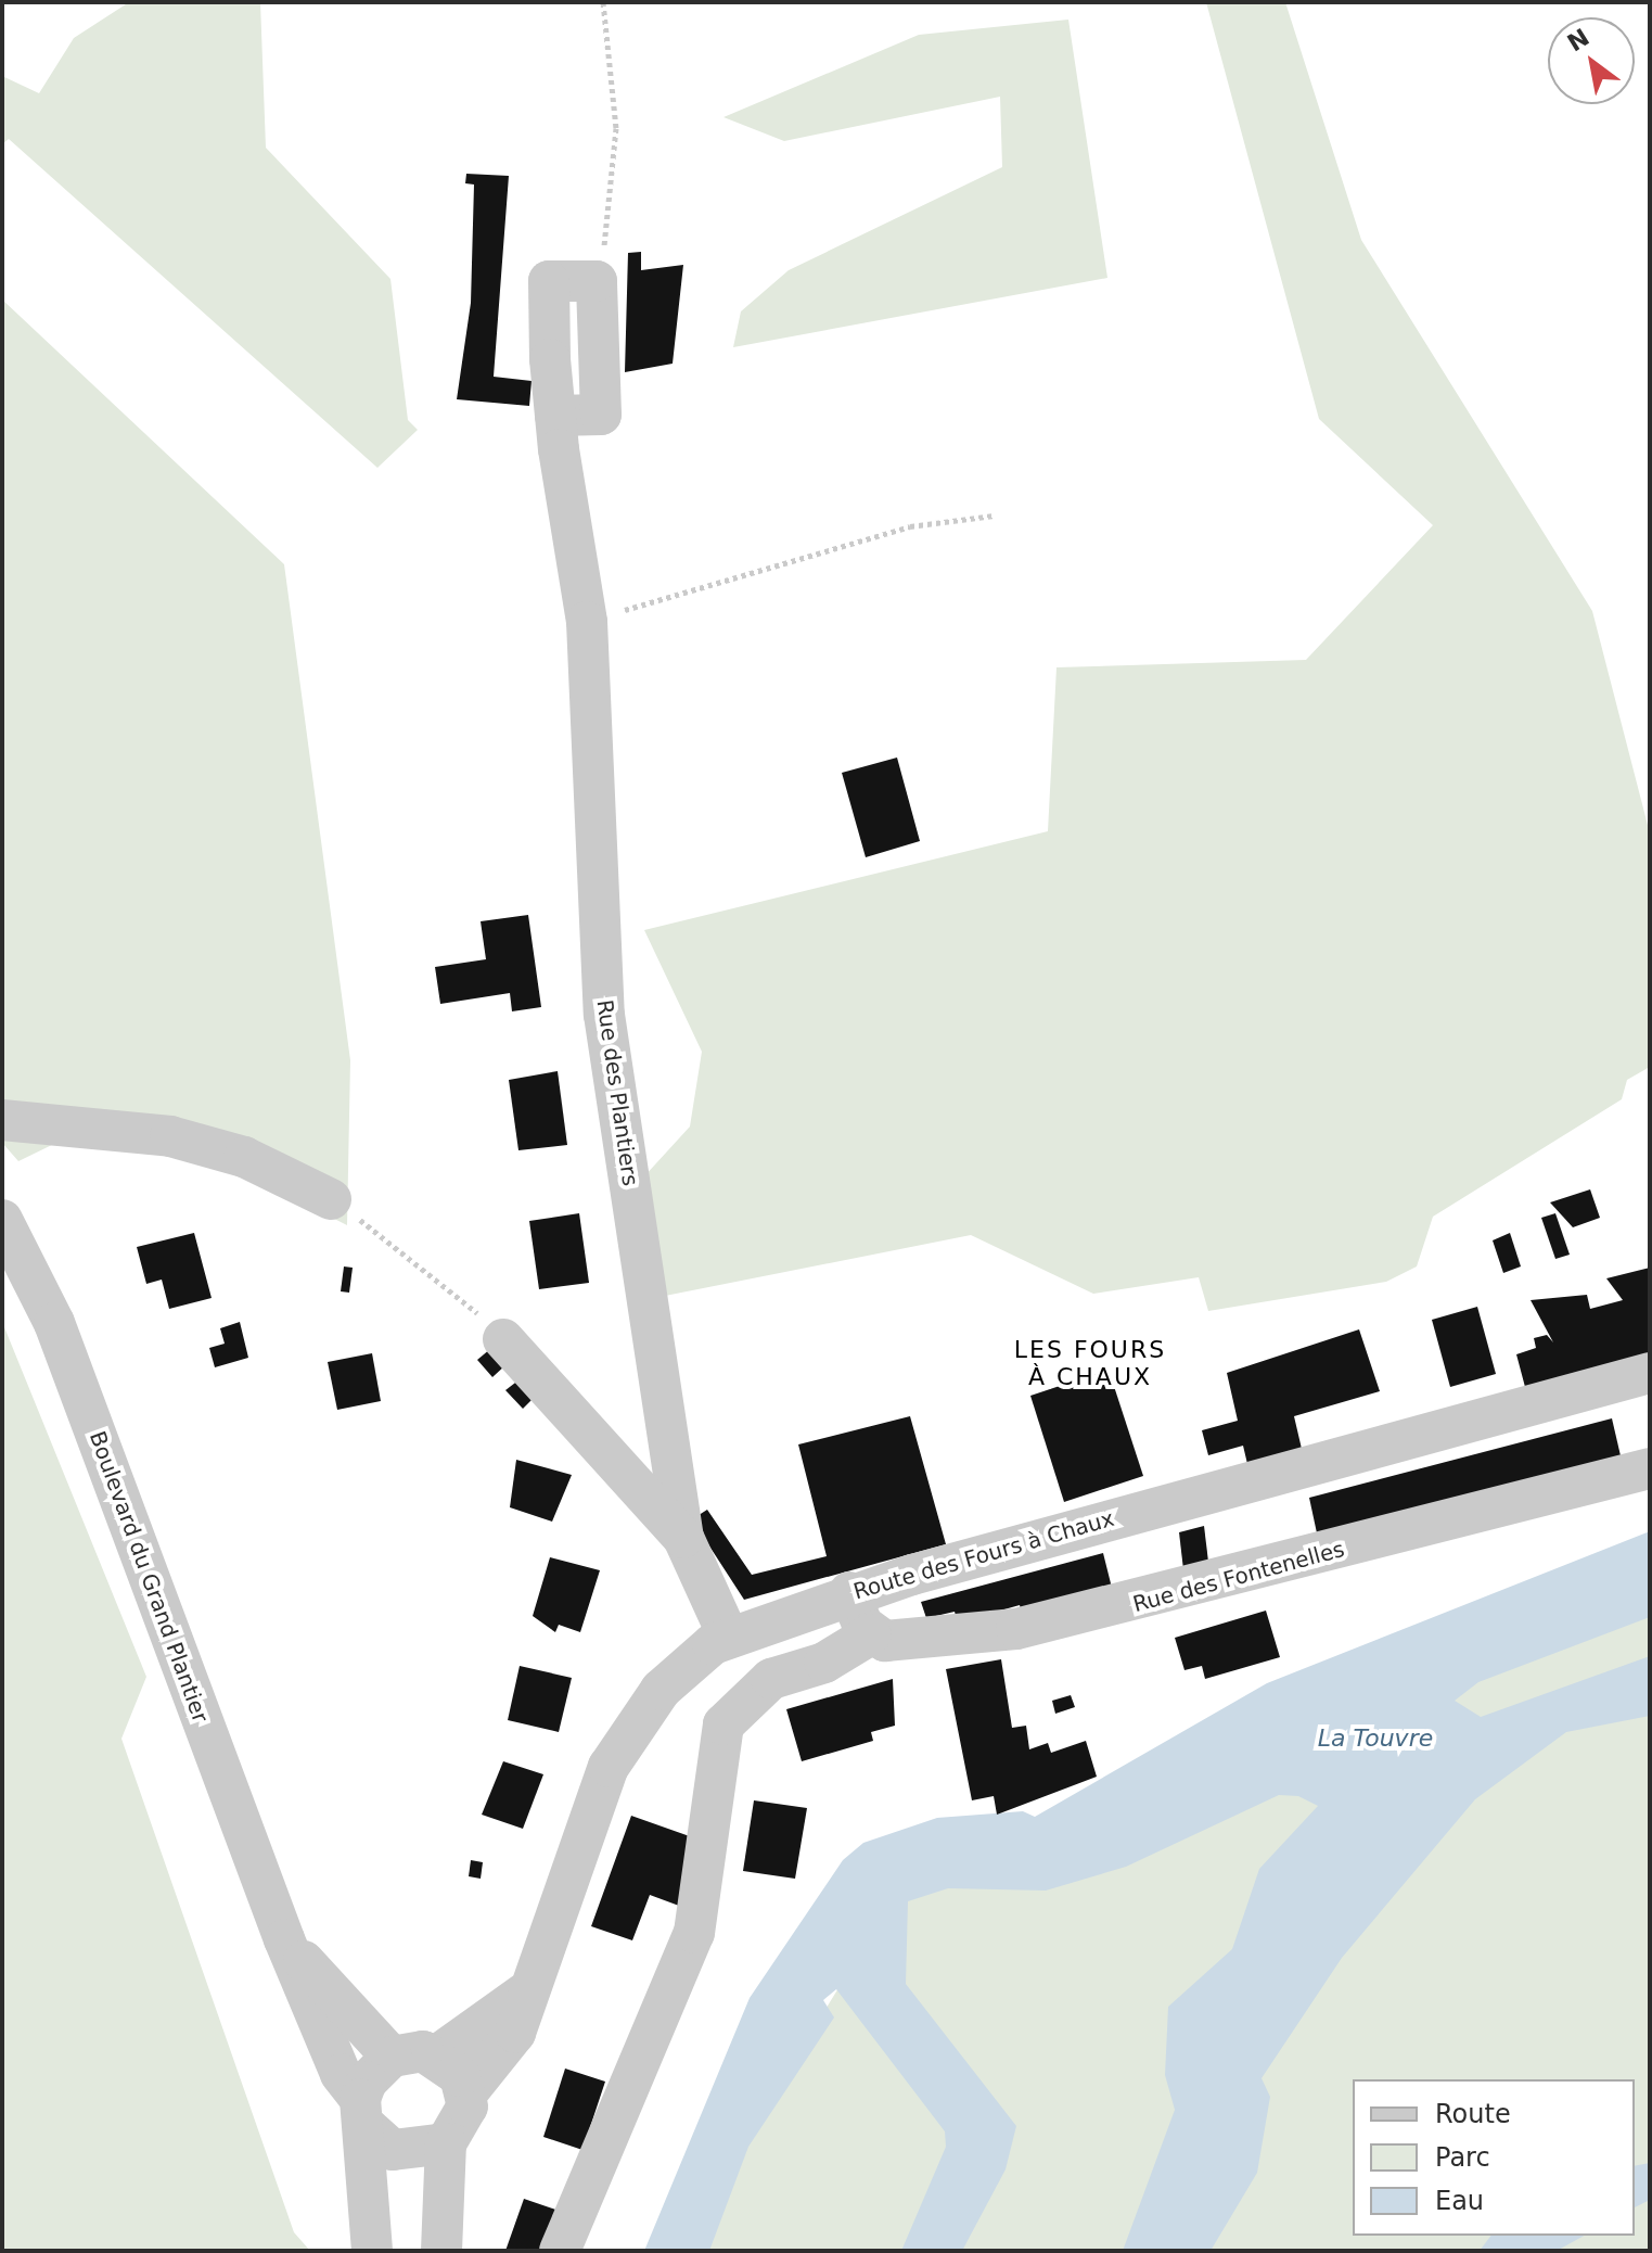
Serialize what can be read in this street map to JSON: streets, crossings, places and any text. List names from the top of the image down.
{
  "streets": {
    "street": [
      "Rue des Plantiers",
      "Route des Fours à Chaux",
      "Boulevard du Grand Plantier",
      "Rue des Fontenelles"
    ]
  },
  "crossings": [
    ["Rue des Plantiers", "Route des Fours à Chaux"],
    ["Route des Fours à Chaux", "Boulevard du Grand Plantier"]
  ],
  "districts": ["LES FOURS À CHAUX"],
  "water": ["La Touvre"],
  "legend": ["Route", "Parc", "Eau"],
  "north": "top left"
}
